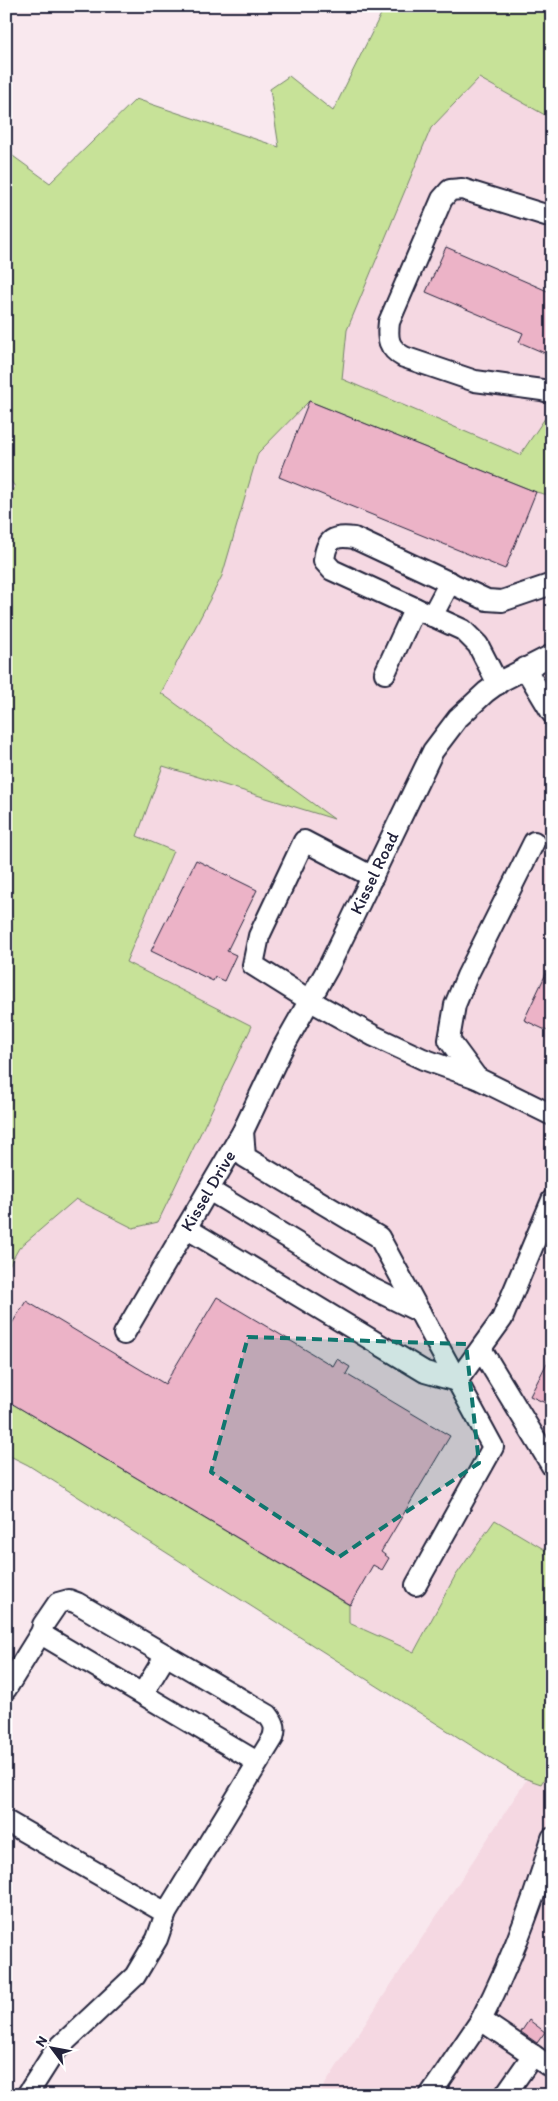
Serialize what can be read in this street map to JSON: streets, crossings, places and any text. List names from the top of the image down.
{
  "streets": {
    "street": ["Kissel Road", "Kissel Drive"]
  },
  "crossings": [
    ["Kissel Road", "Kissel Drive"]
  ],
  "north": "top left"
}
